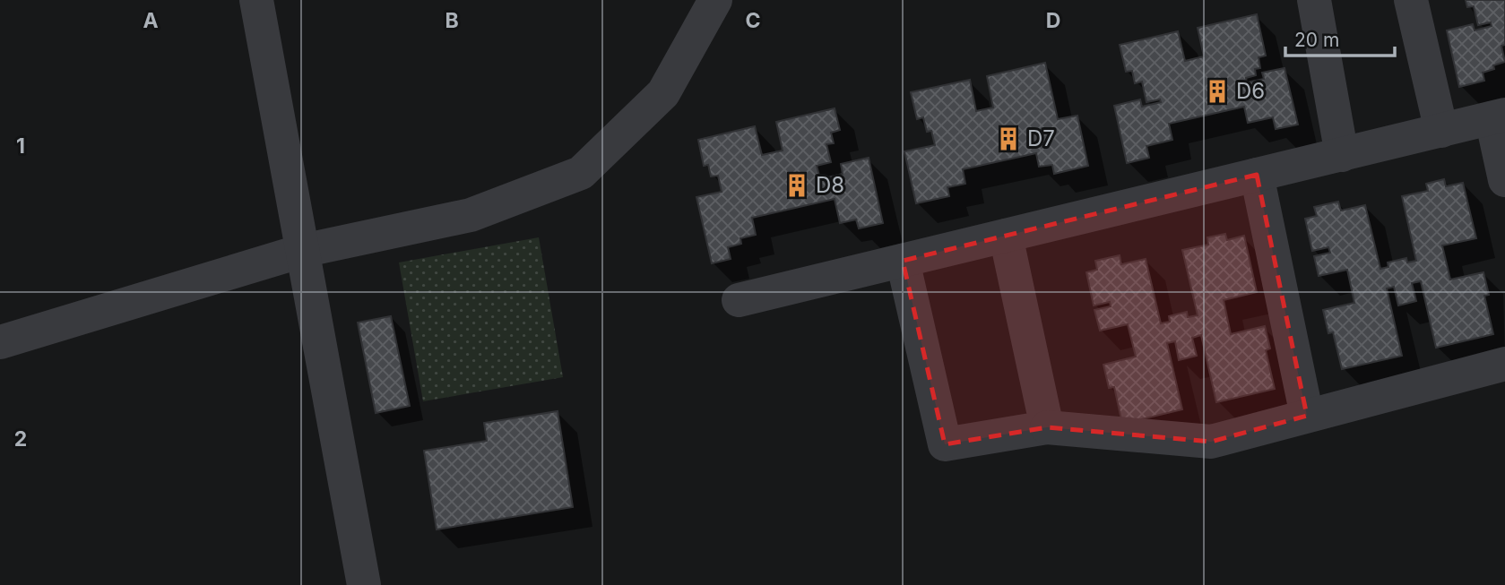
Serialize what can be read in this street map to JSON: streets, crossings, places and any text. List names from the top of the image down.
{
  "places": {
    "building": ["D6", "D7", "D8"]
  },
  "scale_bar": "20 m",
  "grid": {
    "columns": [
      "A",
      "B",
      "C",
      "D"
    ],
    "rows": ["1", "2"]
  }
}
